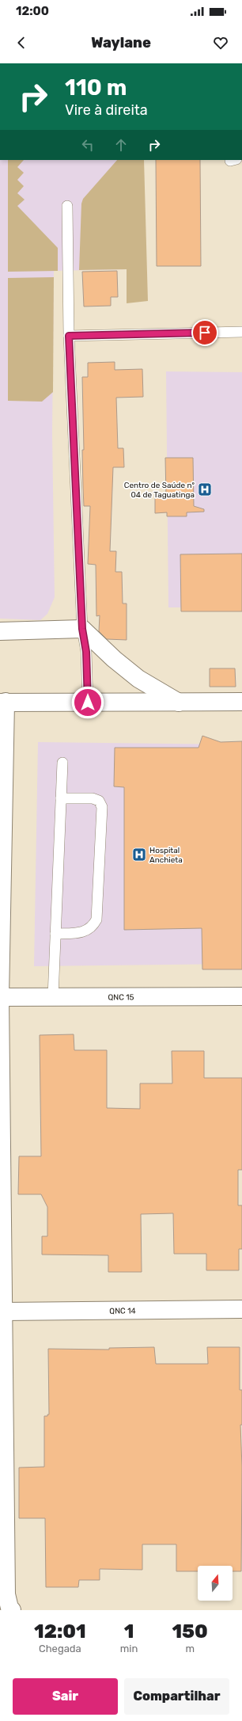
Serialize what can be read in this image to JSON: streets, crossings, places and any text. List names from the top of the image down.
{
  "streets": {
    "street": ["QNC 15", "QNC 14"]
  },
  "places": {
    "hospital": ["Centro de Saúde nº 04 de Taguatinga", "Hospital Anchieta"]
  },
  "north": "top",
  "page": {
    "status": "12:00",
    "header": "Waylane",
    "turn": ["110 m", "Vire à direita"],
    "eta": [
      "12:01",
      "Chegada",
      "1",
      "min",
      "150",
      "m"
    ],
    "buttons": ["Sair", "Compartilhar"]
  }
}
